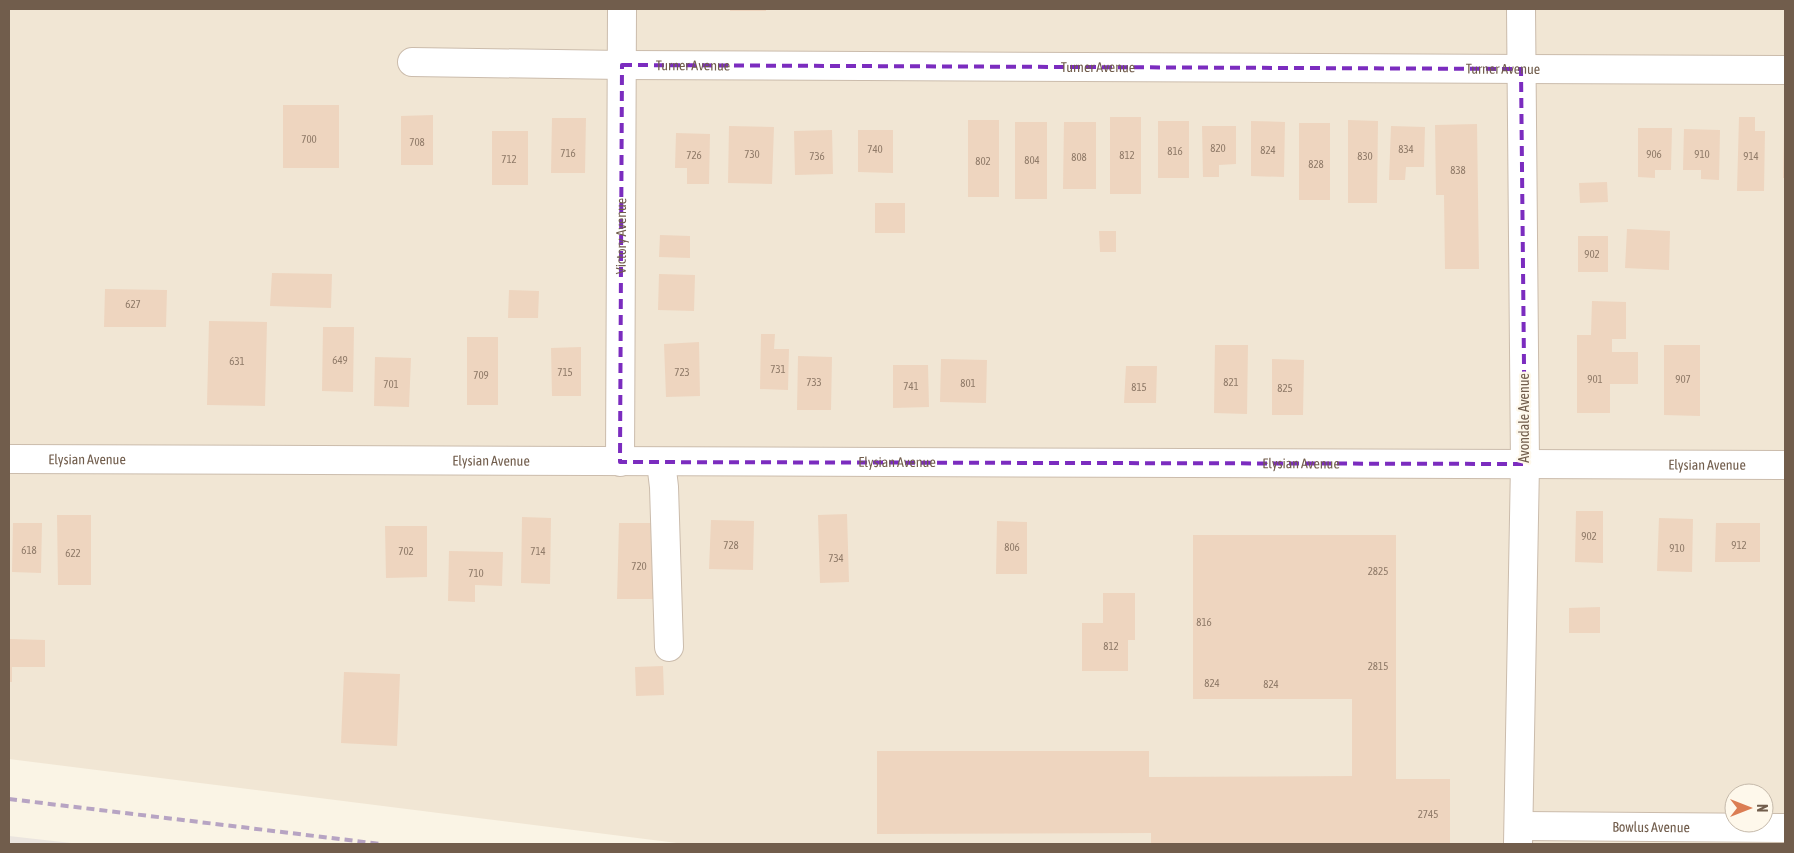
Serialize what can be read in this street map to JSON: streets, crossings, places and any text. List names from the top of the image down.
{
  "streets": {
    "street": [
      "Turner Avenue",
      "Victory Avenue",
      "Avondale Avenue",
      "Elysian Avenue",
      "Bowlus Avenue"
    ]
  },
  "crossings": [
    ["Turner Avenue", "Victory Avenue"],
    ["Turner Avenue", "Avondale Avenue"],
    ["Victory Avenue", "Elysian Avenue"],
    ["Avondale Avenue", "Elysian Avenue"],
    ["Avondale Avenue", "Bowlus Avenue"]
  ],
  "house_numbers": [
    "700",
    "708",
    "820",
    "740",
    "834",
    "824",
    "816",
    "716",
    "730",
    "906",
    "910",
    "726",
    "812",
    "736",
    "830",
    "914",
    "808",
    "712",
    "804",
    "802",
    "828",
    "838",
    "902",
    "627",
    "649",
    "631",
    "731",
    "715",
    "723",
    "709",
    "901",
    "907",
    "733",
    "821",
    "801",
    "701",
    "741",
    "815",
    "825",
    "902",
    "728",
    "912",
    "806",
    "910",
    "618",
    "702",
    "714",
    "622",
    "734",
    "720",
    "2825",
    "710",
    "816",
    "812",
    "2815",
    "824",
    "824",
    "2745"
  ],
  "north": "right"
}
